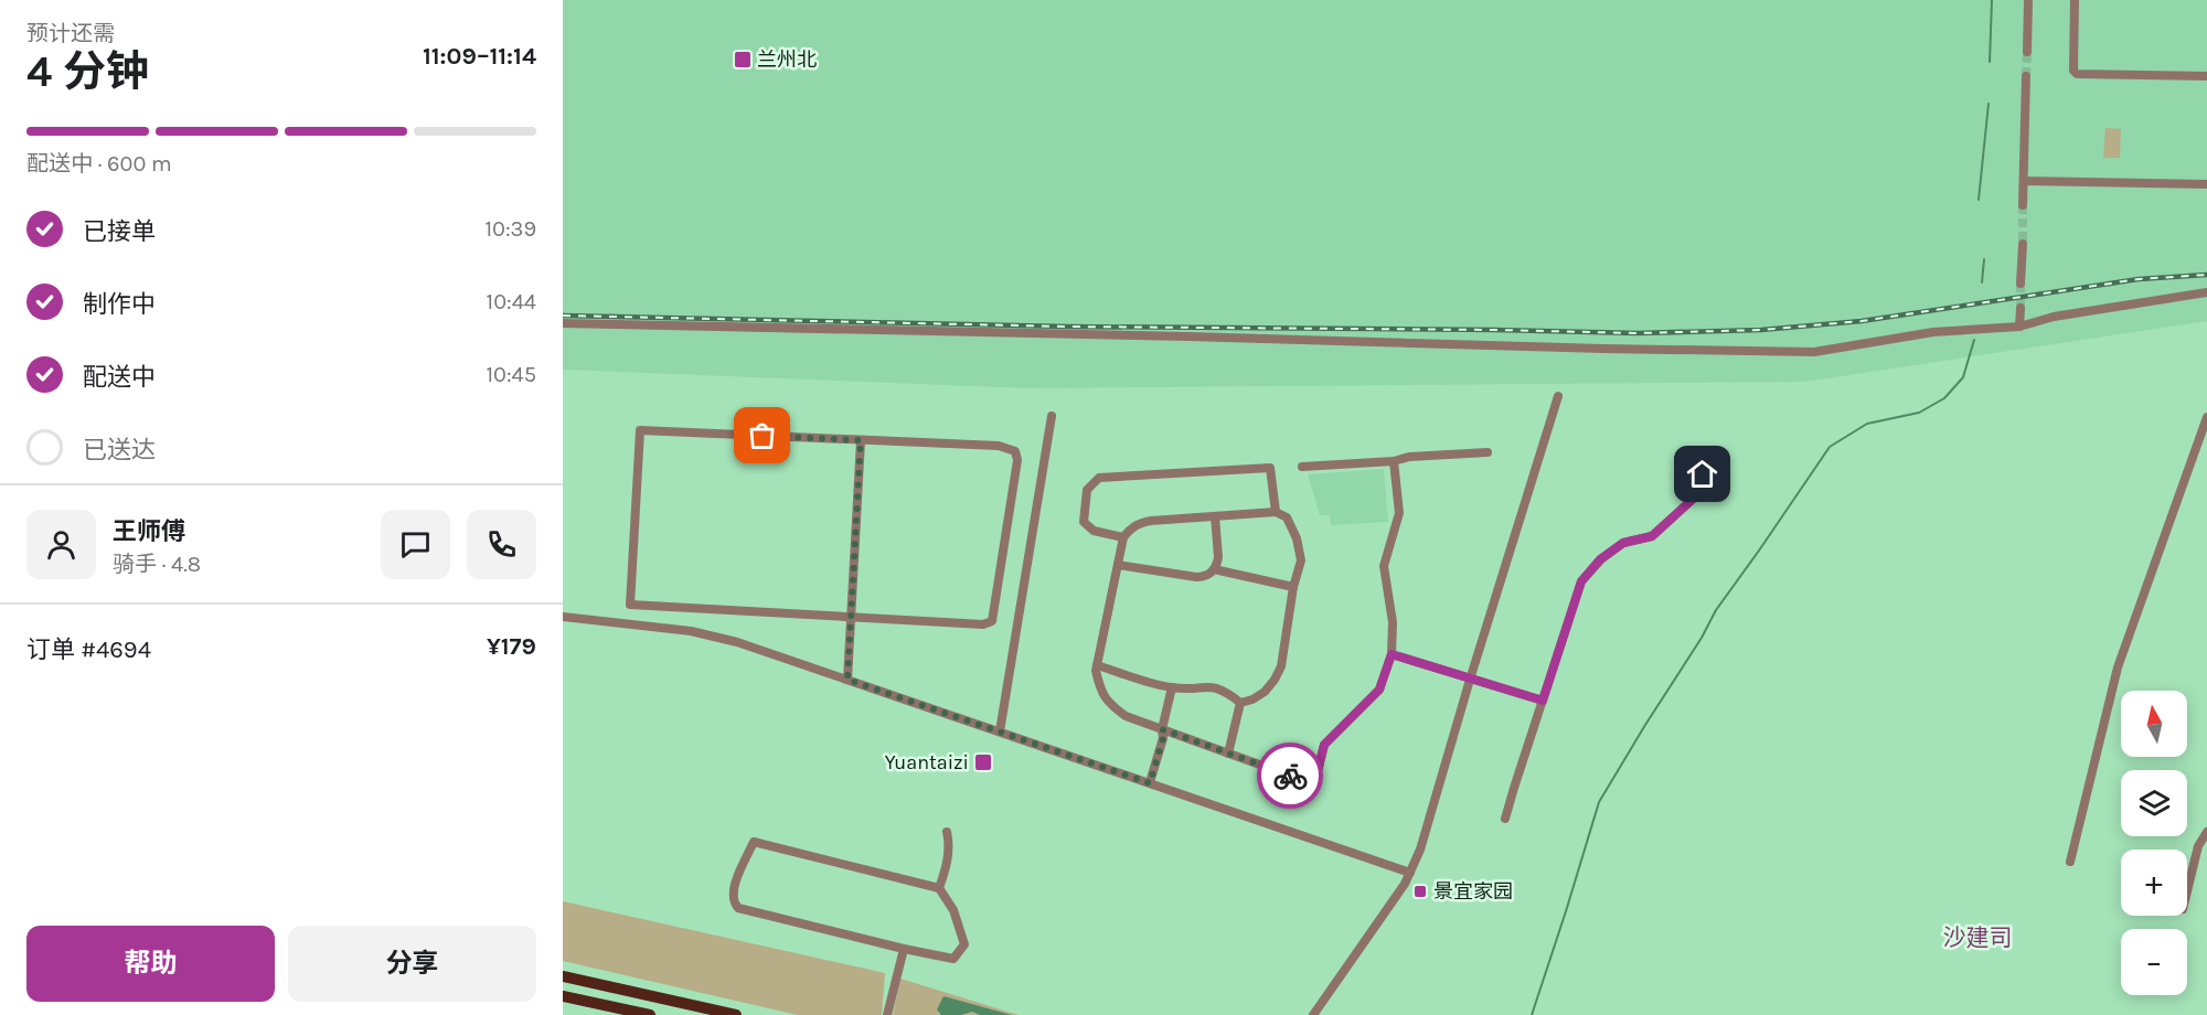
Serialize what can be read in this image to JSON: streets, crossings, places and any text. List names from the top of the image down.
{
  "districts": ["沙建司"],
  "places": {
    "transit": ["兰州北", "Yuantaizi", "景宜家园"]
  },
  "north": "top",
  "page": {
    "heading": ["4 分钟", "预计还需", "11:09–11:14"],
    "panel": [
      "王师傅",
      "骑手 · 4.8",
      "订单 #4694",
      "¥179"
    ],
    "bar": "配送中 · 600 m",
    "list": [
      ["已接单", "10:39"],
      ["制作中", "10:44"],
      ["配送中", "10:45"],
      "已送达"
    ],
    "map_buttons": ["+", "−"],
    "buttons": ["帮助", "分享"]
  }
}
